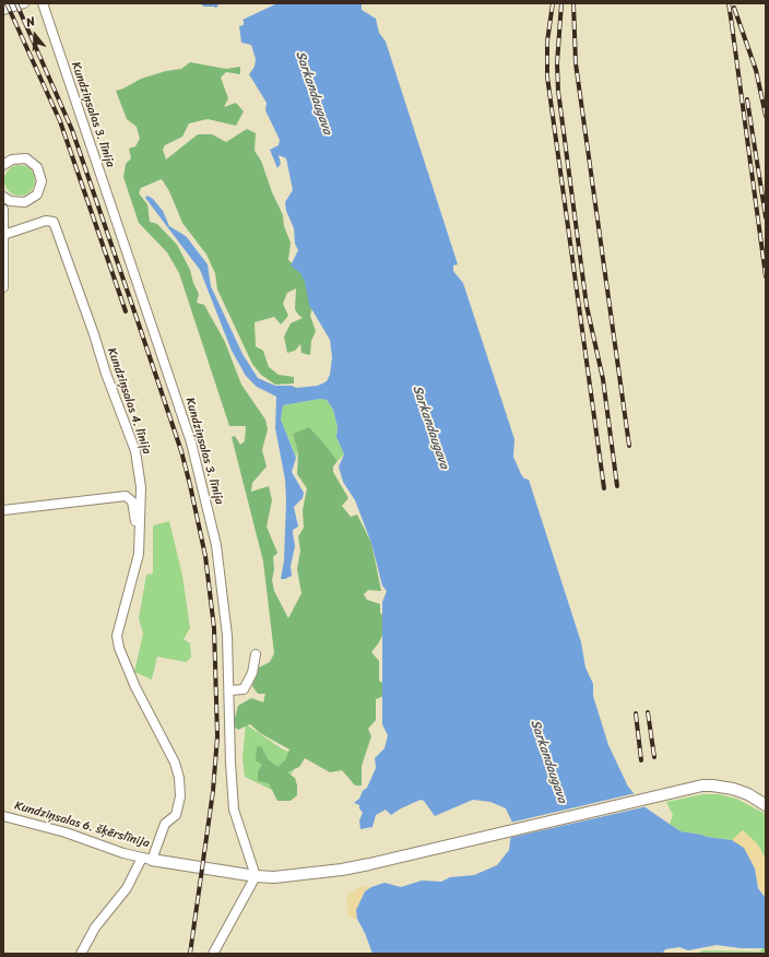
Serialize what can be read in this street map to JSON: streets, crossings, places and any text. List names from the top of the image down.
{
  "streets": {
    "street": ["Kundziņsalas 3. līnija", "Kundziņsalas 4. līnija", "Kundziņsalas 6. šķērslīnija"]
  },
  "crossings": [
    ["Kundziņsalas 3. līnija", "Kundziņsalas 6. šķērslīnija"],
    ["Kundziņsalas 4. līnija", "Kundziņsalas 6. šķērslīnija"]
  ],
  "water": ["Sarkandaugava"],
  "north": "top"
}
